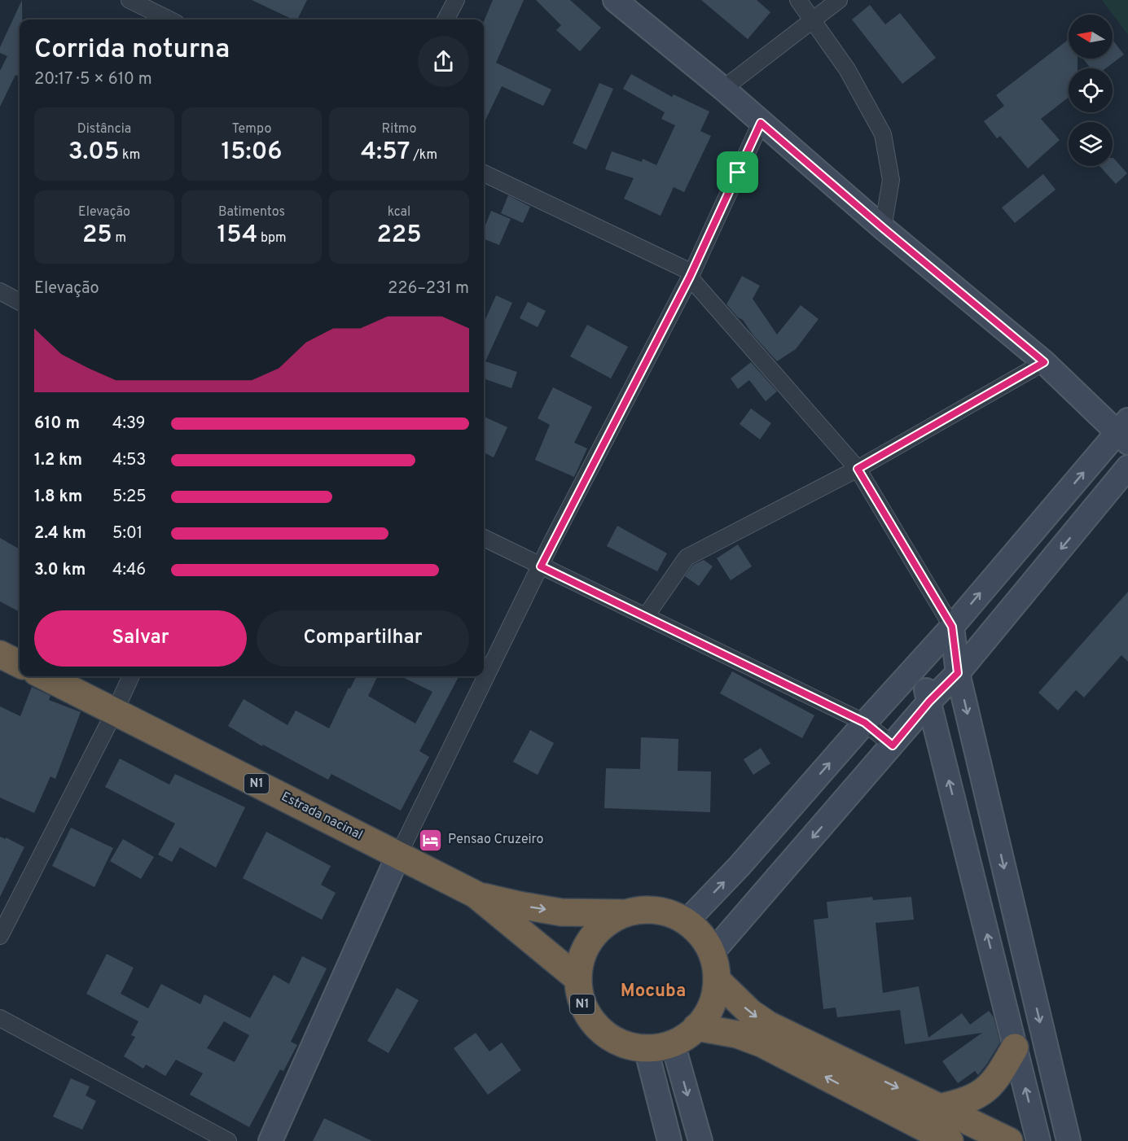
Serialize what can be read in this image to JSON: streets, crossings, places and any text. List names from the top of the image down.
{
  "streets": {
    "highway": ["N1", "Estrada nacinal"]
  },
  "crossings": [
    ["N1", "Estrada nacinal"]
  ],
  "districts": ["Mocuba"],
  "places": {
    "hotel": ["Pensao Cruzeiro"]
  },
  "north": "left",
  "page": {
    "heading": ["Corrida noturna", "20:17 · 5 × 610 m"],
    "stats": [
      ["Distância", "3.05 km"],
      ["Tempo", "15:06"],
      ["Ritmo", "4:57 /km"],
      ["Elevação", "25 m"],
      ["Batimentos", "154 bpm"],
      ["kcal", "225"]
    ],
    "chart": ["Elevação", "226–231 m"],
    "list": [
      {
        "name": "610 m",
        "note": "4:39"
      },
      {
        "name": "1.2 km",
        "note": "4:53"
      },
      {
        "name": "1.8 km",
        "note": "5:25"
      },
      {
        "name": "2.4 km",
        "note": "5:01"
      },
      {
        "name": "3.0 km",
        "note": "4:46"
      }
    ],
    "buttons": ["Salvar", "Compartilhar"]
  }
}
